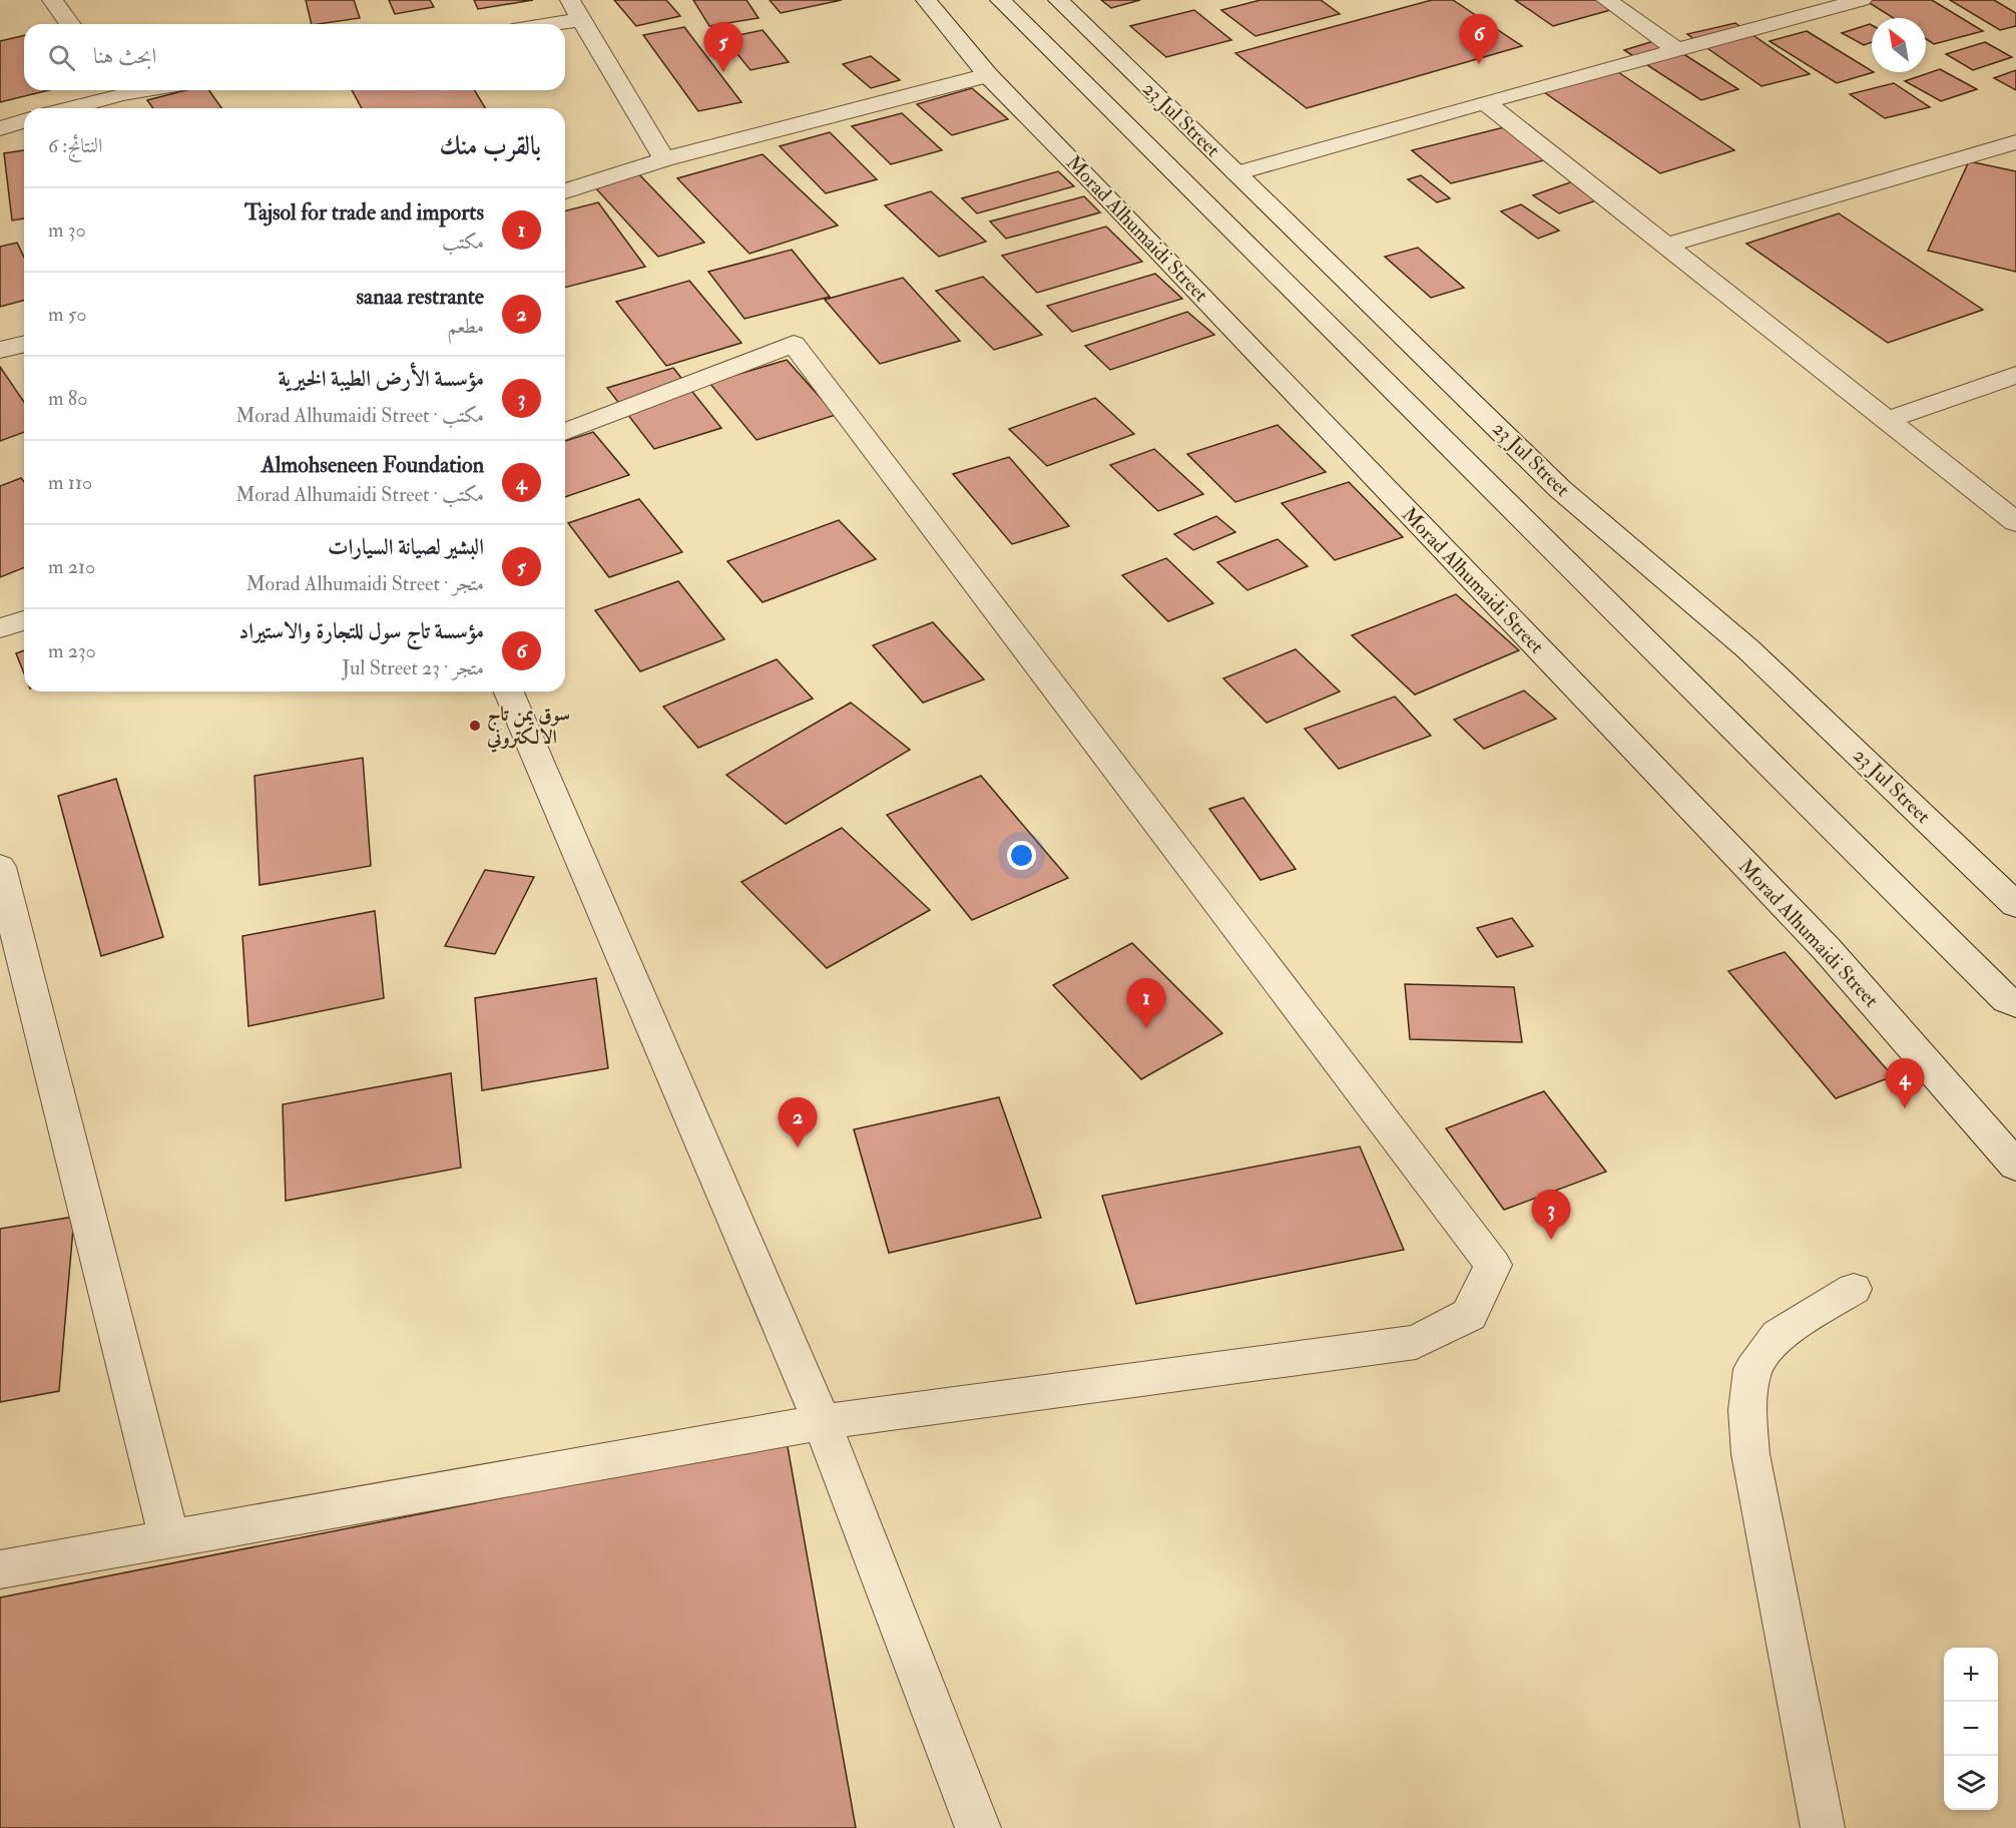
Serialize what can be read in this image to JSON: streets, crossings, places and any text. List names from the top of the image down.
{
  "streets": {
    "street": ["23 Jul Street", "Morad Alhumaidi Street"]
  },
  "places": ["سوق يمن تاج الالكتروني"],
  "north": "top left",
  "page": {
    "pins": [
      "6",
      "5",
      "1",
      "4",
      "2",
      "3"
    ],
    "search": "ابحث هنا",
    "heading": ["بالقرب منك", "النتائج: 6"],
    "list": [
      {
        "mark": "1",
        "name": "Tajsol for trade and imports",
        "note": "مكتب",
        "value": "30 m"
      },
      {
        "mark": "2",
        "name": "sanaa restrante",
        "note": "مطعم",
        "value": "50 m"
      },
      {
        "mark": "3",
        "name": "مؤسسة الأرض الطيبة الخيرية",
        "note": "مكتب · Morad Alhumaidi Street",
        "value": "80 m"
      },
      {
        "mark": "4",
        "name": "Almohseneen Foundation",
        "note": "مكتب · Morad Alhumaidi Street",
        "value": "110 m"
      },
      {
        "mark": "5",
        "name": "البشير لصيانة السيارات",
        "note": "متجر · Morad Alhumaidi Street",
        "value": "210 m"
      },
      {
        "mark": "6",
        "name": "مؤسسة تاج سول للتجارة والاستيراد",
        "note": "متجر · 23 Jul Street",
        "value": "230 m"
      }
    ],
    "map_buttons": ["+", "−"]
  }
}
